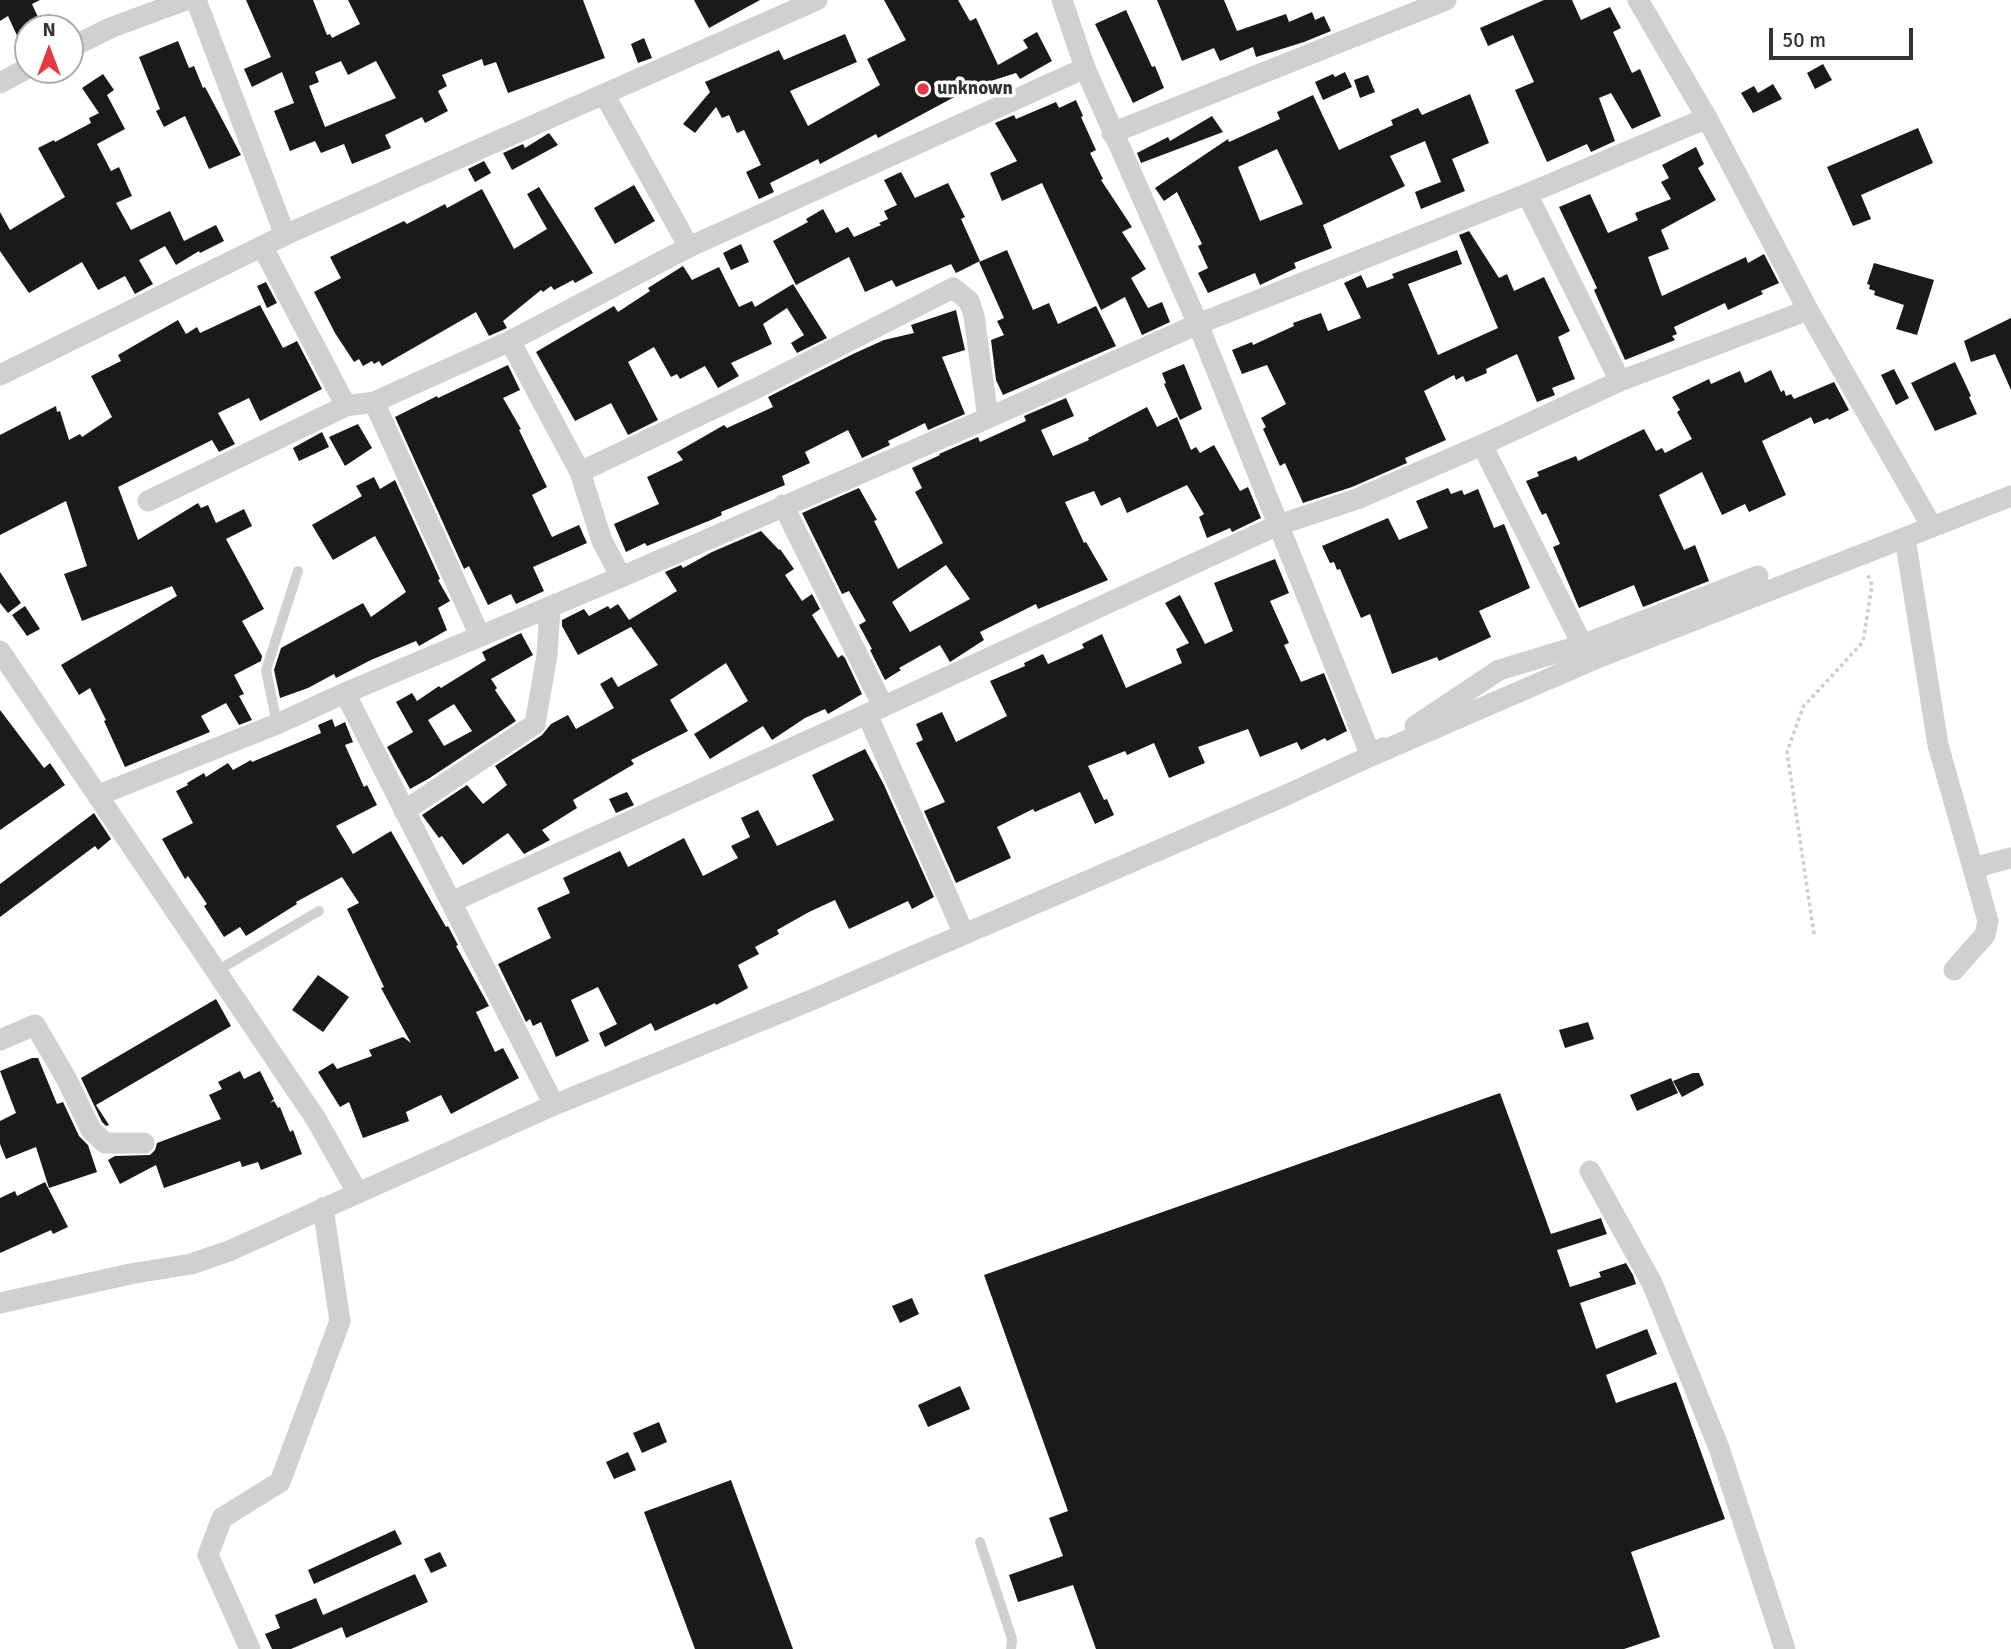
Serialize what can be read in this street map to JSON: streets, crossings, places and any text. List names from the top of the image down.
{
  "places": ["unknown"],
  "scale_bar": "50 m",
  "north": "top"
}
